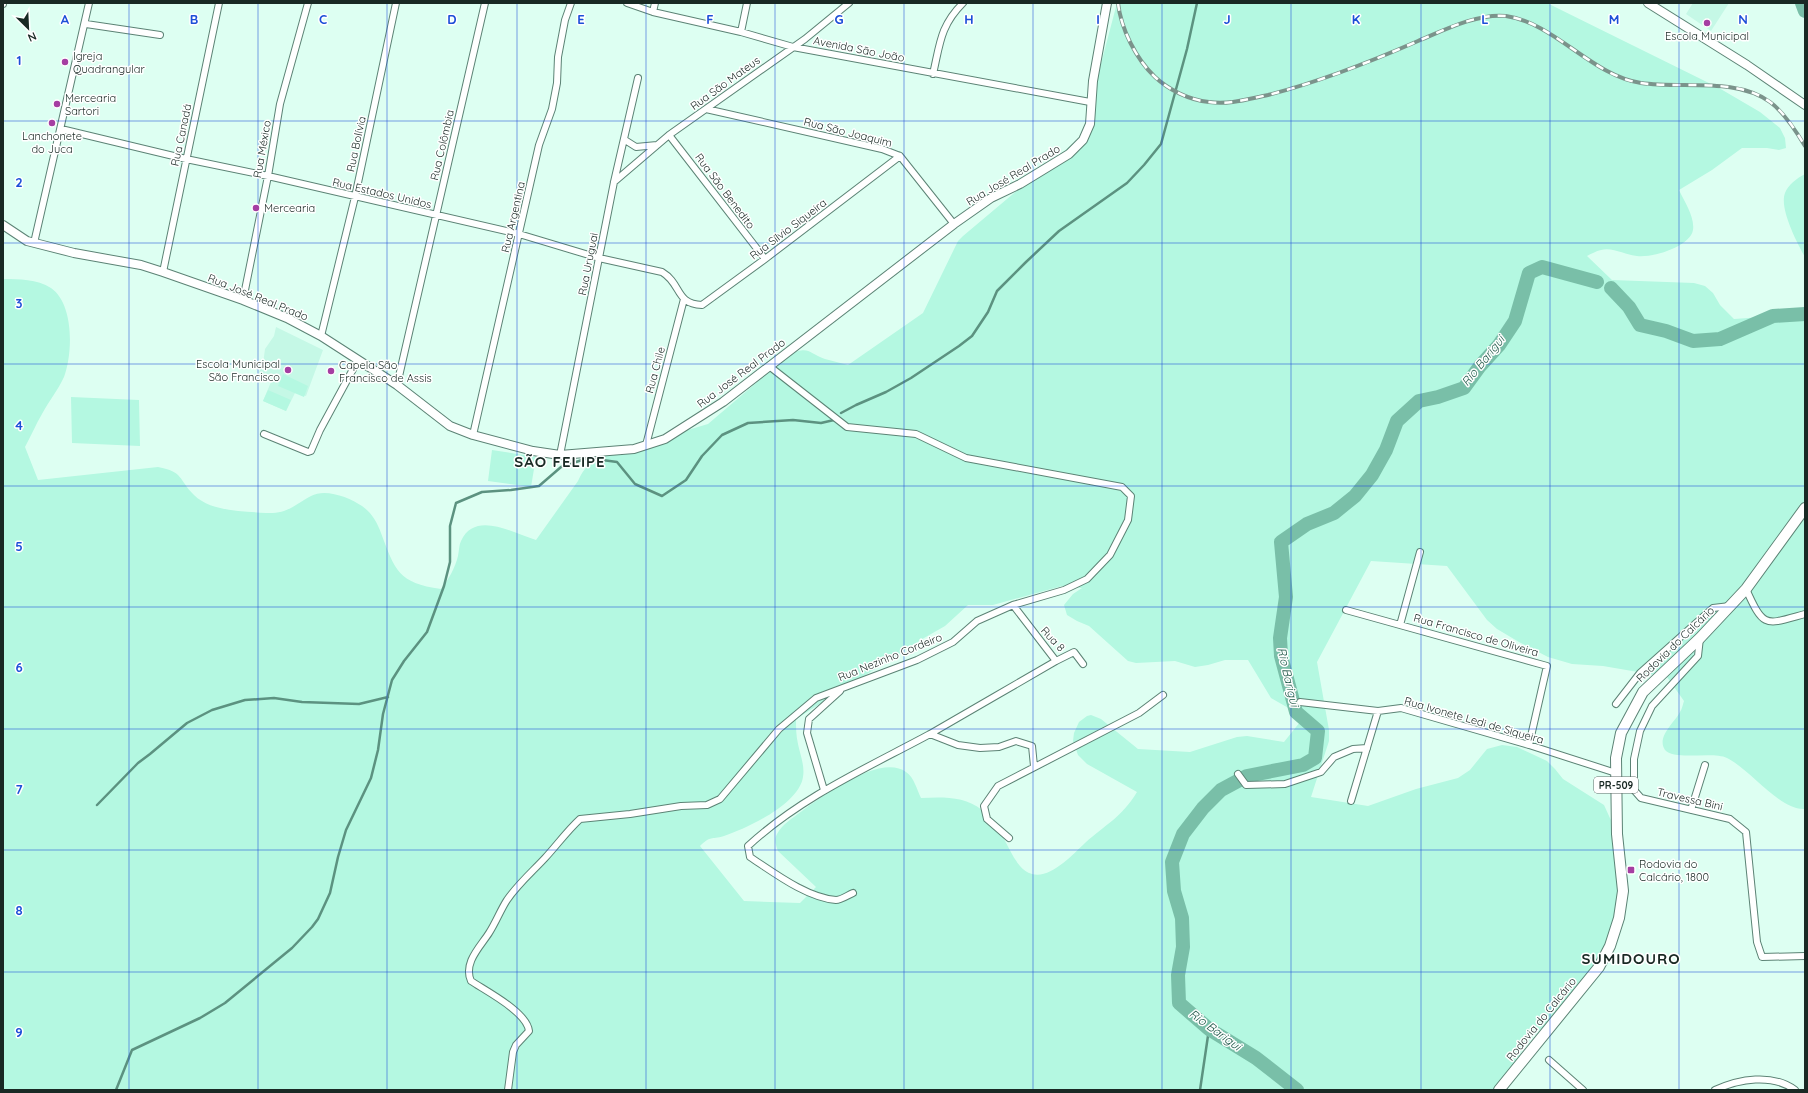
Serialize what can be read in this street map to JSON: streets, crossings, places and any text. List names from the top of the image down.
{
  "streets": {
    "main road": ["Rodovia do Calcário", "PR-509"],
    "street": [
      "Avenida São João",
      "Rua São Mateus",
      "Rua São Joaquim",
      "Rua Canadá",
      "Rua Bolívia",
      "Rua Colômbia",
      "Rua México",
      "Rua José Real Prado",
      "Rua São Benedito",
      "Rua Estados Unidos",
      "Rua Argentina",
      "Rua Sílvio Siqueira",
      "Rua Uruguai",
      "Rua Chile",
      "Rua Francisco de Oliveira",
      "Rua 8",
      "Rua Nezinho Cordeiro",
      "Rua Ivonete Ledi de Siqueira",
      "Travessa Bini"
    ]
  },
  "crossings": [
    ["Avenida São João", "Rua São Mateus"],
    ["Avenida São João", "Rua José Real Prado"],
    ["Rua São Mateus", "Rua São Joaquim"],
    ["Rua São Mateus", "Rua São Benedito"],
    ["Rua São Mateus", "Rua Uruguai"],
    ["Rua São Joaquim", "Rua José Real Prado"],
    ["Rua São Joaquim", "Rua Sílvio Siqueira"],
    ["Rua Canadá", "Rua José Real Prado"],
    ["Rua Canadá", "Rua Estados Unidos"],
    ["Rua Bolívia", "Rua José Real Prado"],
    ["Rua Bolívia", "Rua Estados Unidos"],
    ["Rua Colômbia", "Rua José Real Prado"],
    ["Rua Colômbia", "Rua Estados Unidos"],
    ["Rua México", "Rua José Real Prado"],
    ["Rua México", "Rua Estados Unidos"],
    ["Rua José Real Prado", "Rua Argentina"],
    ["Rua José Real Prado", "Rua Uruguai"],
    ["Rua José Real Prado", "Rua Chile"],
    ["Rua José Real Prado", "Rua Nezinho Cordeiro"],
    ["Rua São Benedito", "Rua Sílvio Siqueira"],
    ["Rua Estados Unidos", "Rua Argentina"],
    ["Rua Estados Unidos", "Rua Sílvio Siqueira"],
    ["Rua Estados Unidos", "Rua Uruguai"],
    ["Rua Estados Unidos", "Rua Chile"],
    ["Rua Sílvio Siqueira", "Rua Chile"],
    ["Rua Francisco de Oliveira", "Rua Ivonete Ledi de Siqueira"],
    ["Rua 8", "Rua Nezinho Cordeiro"],
    ["Rodovia do Calcário", "Rua Ivonete Ledi de Siqueira"],
    ["Rodovia do Calcário", "Travessa Bini"]
  ],
  "districts": ["SÃO FELIPE", "SUMIDOURO"],
  "water": ["Rio Barigui"],
  "places": {
    "other": [
      "Escola Municipal",
      "Igreja Quadrangular",
      "Mercearia Sartori",
      "Lanchonete do Juca",
      "Mercearia",
      "Escola Municipal São Francisco",
      "Capela São Francisco de Assis"
    ],
    "transit": ["Rodovia do Calcário, 1800"]
  },
  "north": "bottom right",
  "grid": {
    "columns": [
      "A",
      "B",
      "C",
      "D",
      "E",
      "F",
      "G",
      "H",
      "I",
      "J",
      "K",
      "L",
      "M",
      "N"
    ],
    "rows": [
      "1",
      "2",
      "3",
      "4",
      "5",
      "6",
      "7",
      "8",
      "9"
    ]
  }
}
